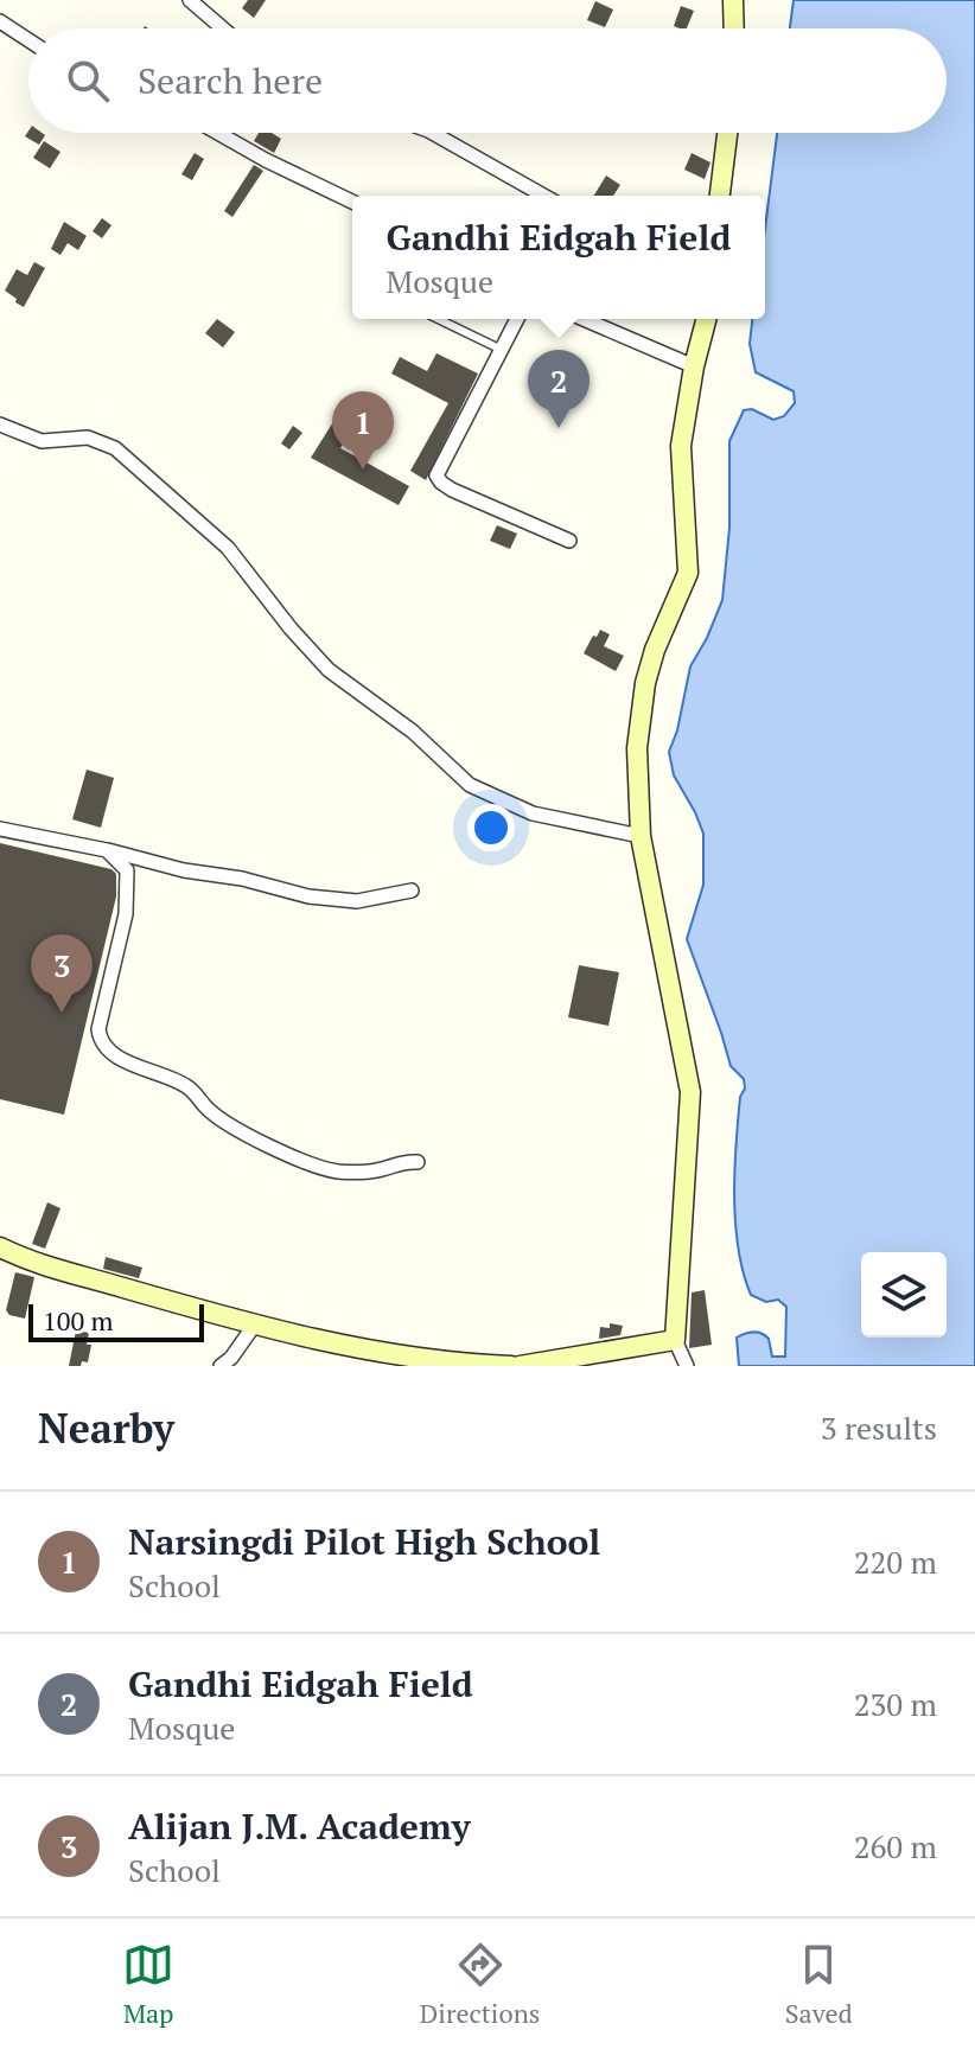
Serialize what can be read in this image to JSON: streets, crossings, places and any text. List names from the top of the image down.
{
  "scale_bar": "100 m",
  "page": {
    "search": "Search here",
    "popup": ["Gandhi Eidgah Field", "Mosque"],
    "pins": ["2", "1", "3"],
    "scale": "100 m",
    "heading": ["Nearby", "3 results"],
    "list": [
      {
        "mark": "1",
        "name": "Narsingdi Pilot High School",
        "note": "School",
        "value": "220 m"
      },
      {
        "mark": "2",
        "name": "Gandhi Eidgah Field",
        "note": "Mosque",
        "value": "230 m"
      },
      {
        "mark": "3",
        "name": "Alijan J.M. Academy",
        "note": "School",
        "value": "260 m"
      }
    ],
    "nav": ["Map", "Directions", "Saved"]
  }
}
